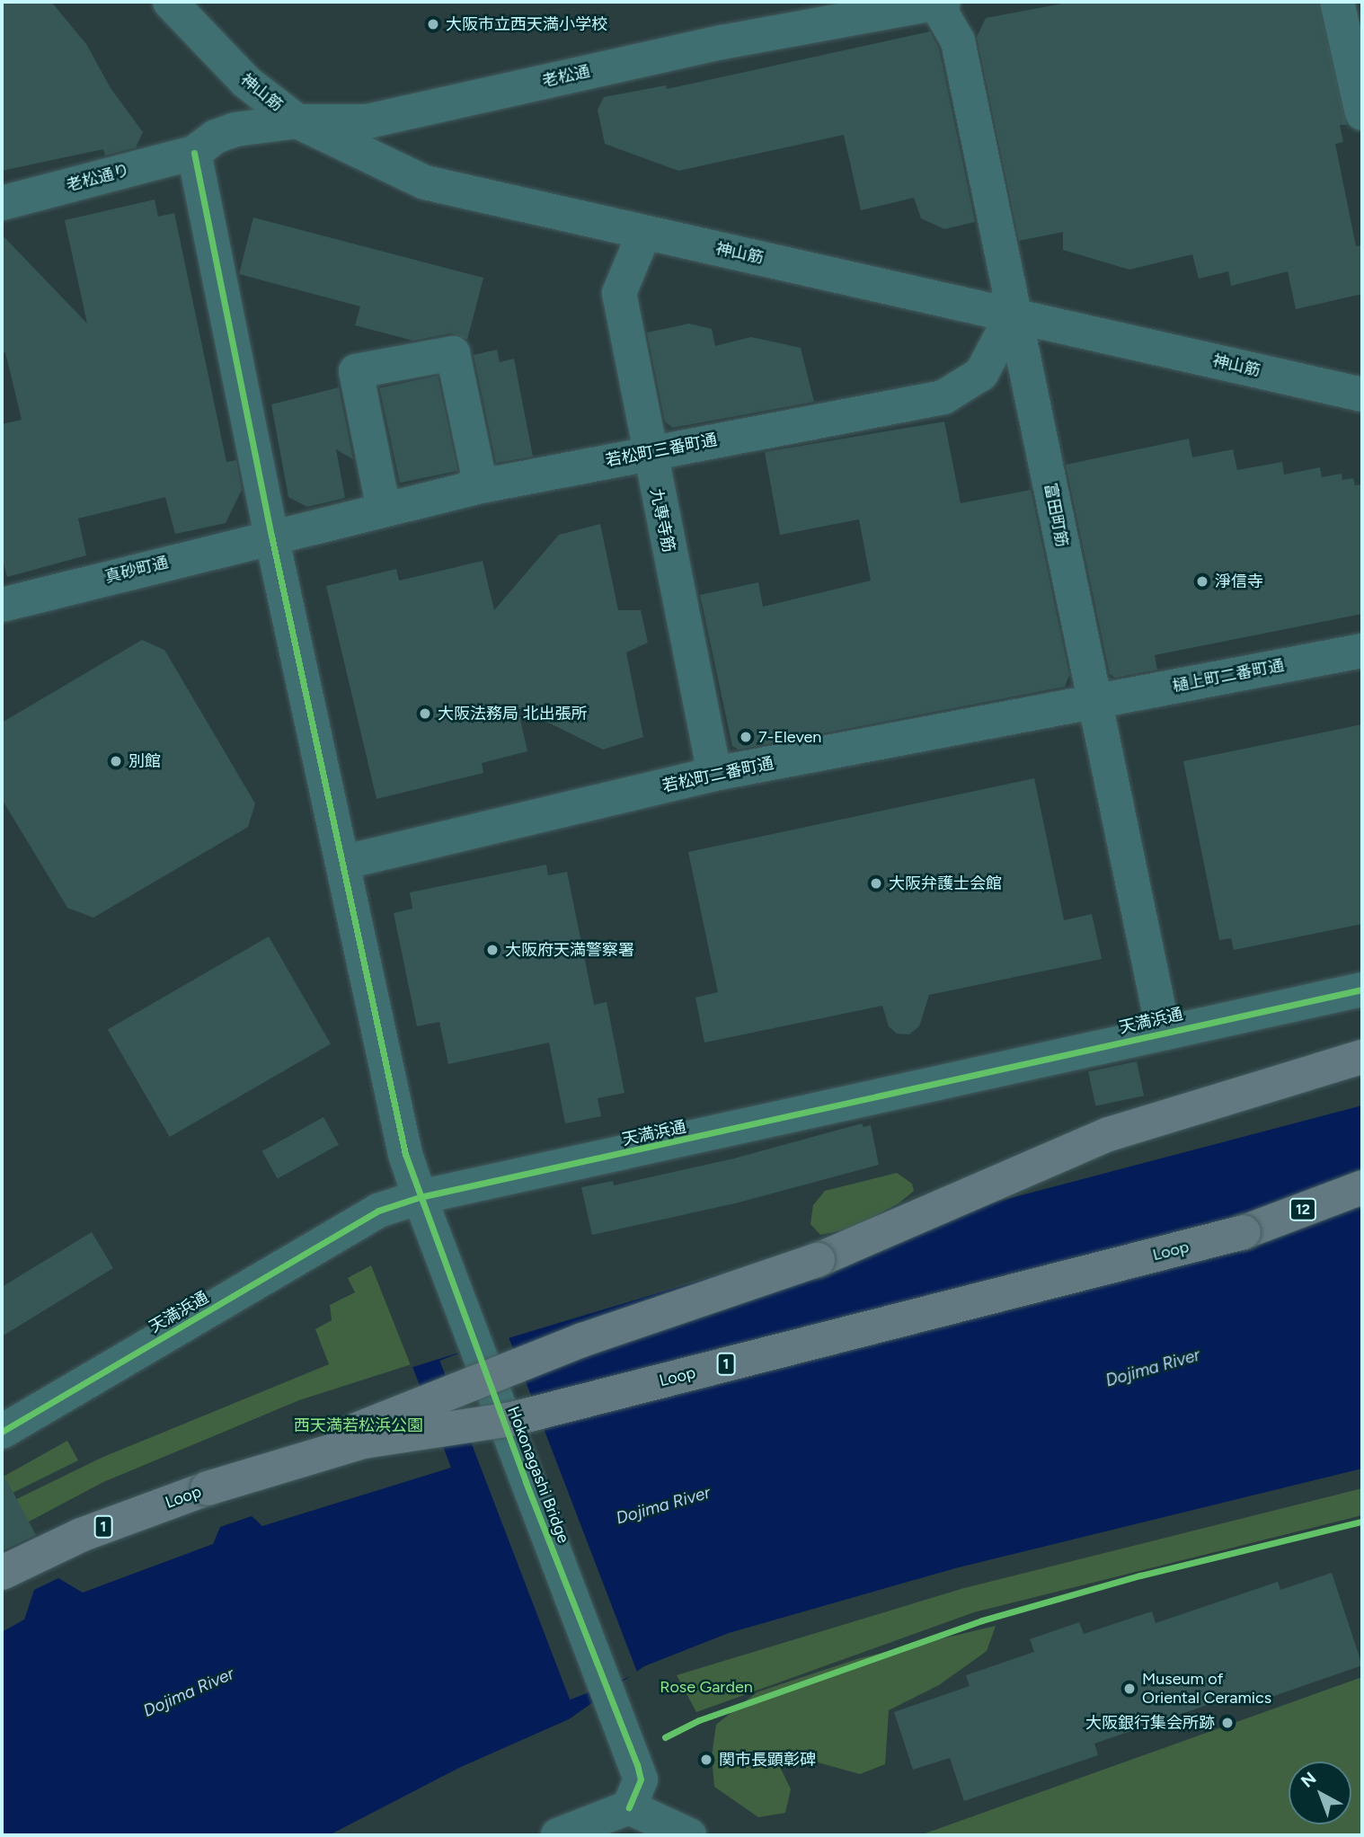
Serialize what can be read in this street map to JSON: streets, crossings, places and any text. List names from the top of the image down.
{
  "streets": {
    "highway": ["12", "Loop", "1"],
    "street": [
      "老松通",
      "神山筋",
      "老松通り",
      "若松町三番町通",
      "富田町筋",
      "九専寺筋",
      "真砂町通",
      "樋上町二番町通",
      "若松町二番町通",
      "天満浜通",
      "Hokonagashi Bridge"
    ]
  },
  "crossings": [
    ["老松通", "神山筋"],
    ["老松通", "老松通り"],
    ["老松通", "富田町筋"],
    ["老松通", "Hokonagashi Bridge"],
    ["神山筋", "若松町三番町通"],
    ["神山筋", "富田町筋"],
    ["神山筋", "九専寺筋"],
    ["老松通り", "Hokonagashi Bridge"],
    ["若松町三番町通", "富田町筋"],
    ["若松町三番町通", "九専寺筋"],
    ["若松町三番町通", "真砂町通"],
    ["若松町三番町通", "Hokonagashi Bridge"],
    ["富田町筋", "樋上町二番町通"],
    ["富田町筋", "若松町二番町通"],
    ["富田町筋", "天満浜通"],
    ["九専寺筋", "若松町二番町通"],
    ["真砂町通", "Hokonagashi Bridge"],
    ["樋上町二番町通", "若松町二番町通"],
    ["若松町二番町通", "Hokonagashi Bridge"],
    ["天満浜通", "Hokonagashi Bridge"],
    ["12", "Loop"],
    ["Loop", "1"]
  ],
  "water": ["Dojima River"],
  "parks": ["西天満若松浜公園", "Rose Garden"],
  "places": [
    "大阪市立西天満小学校",
    "淨信寺",
    "大阪法務局 北出張所",
    "7-Eleven",
    "別館",
    "大阪弁護士会館",
    "大阪府天満警察署",
    "Museum of Oriental Ceramics",
    "大阪銀行集会所跡",
    "関市長顕彰碑"
  ],
  "north": "top left"
}
